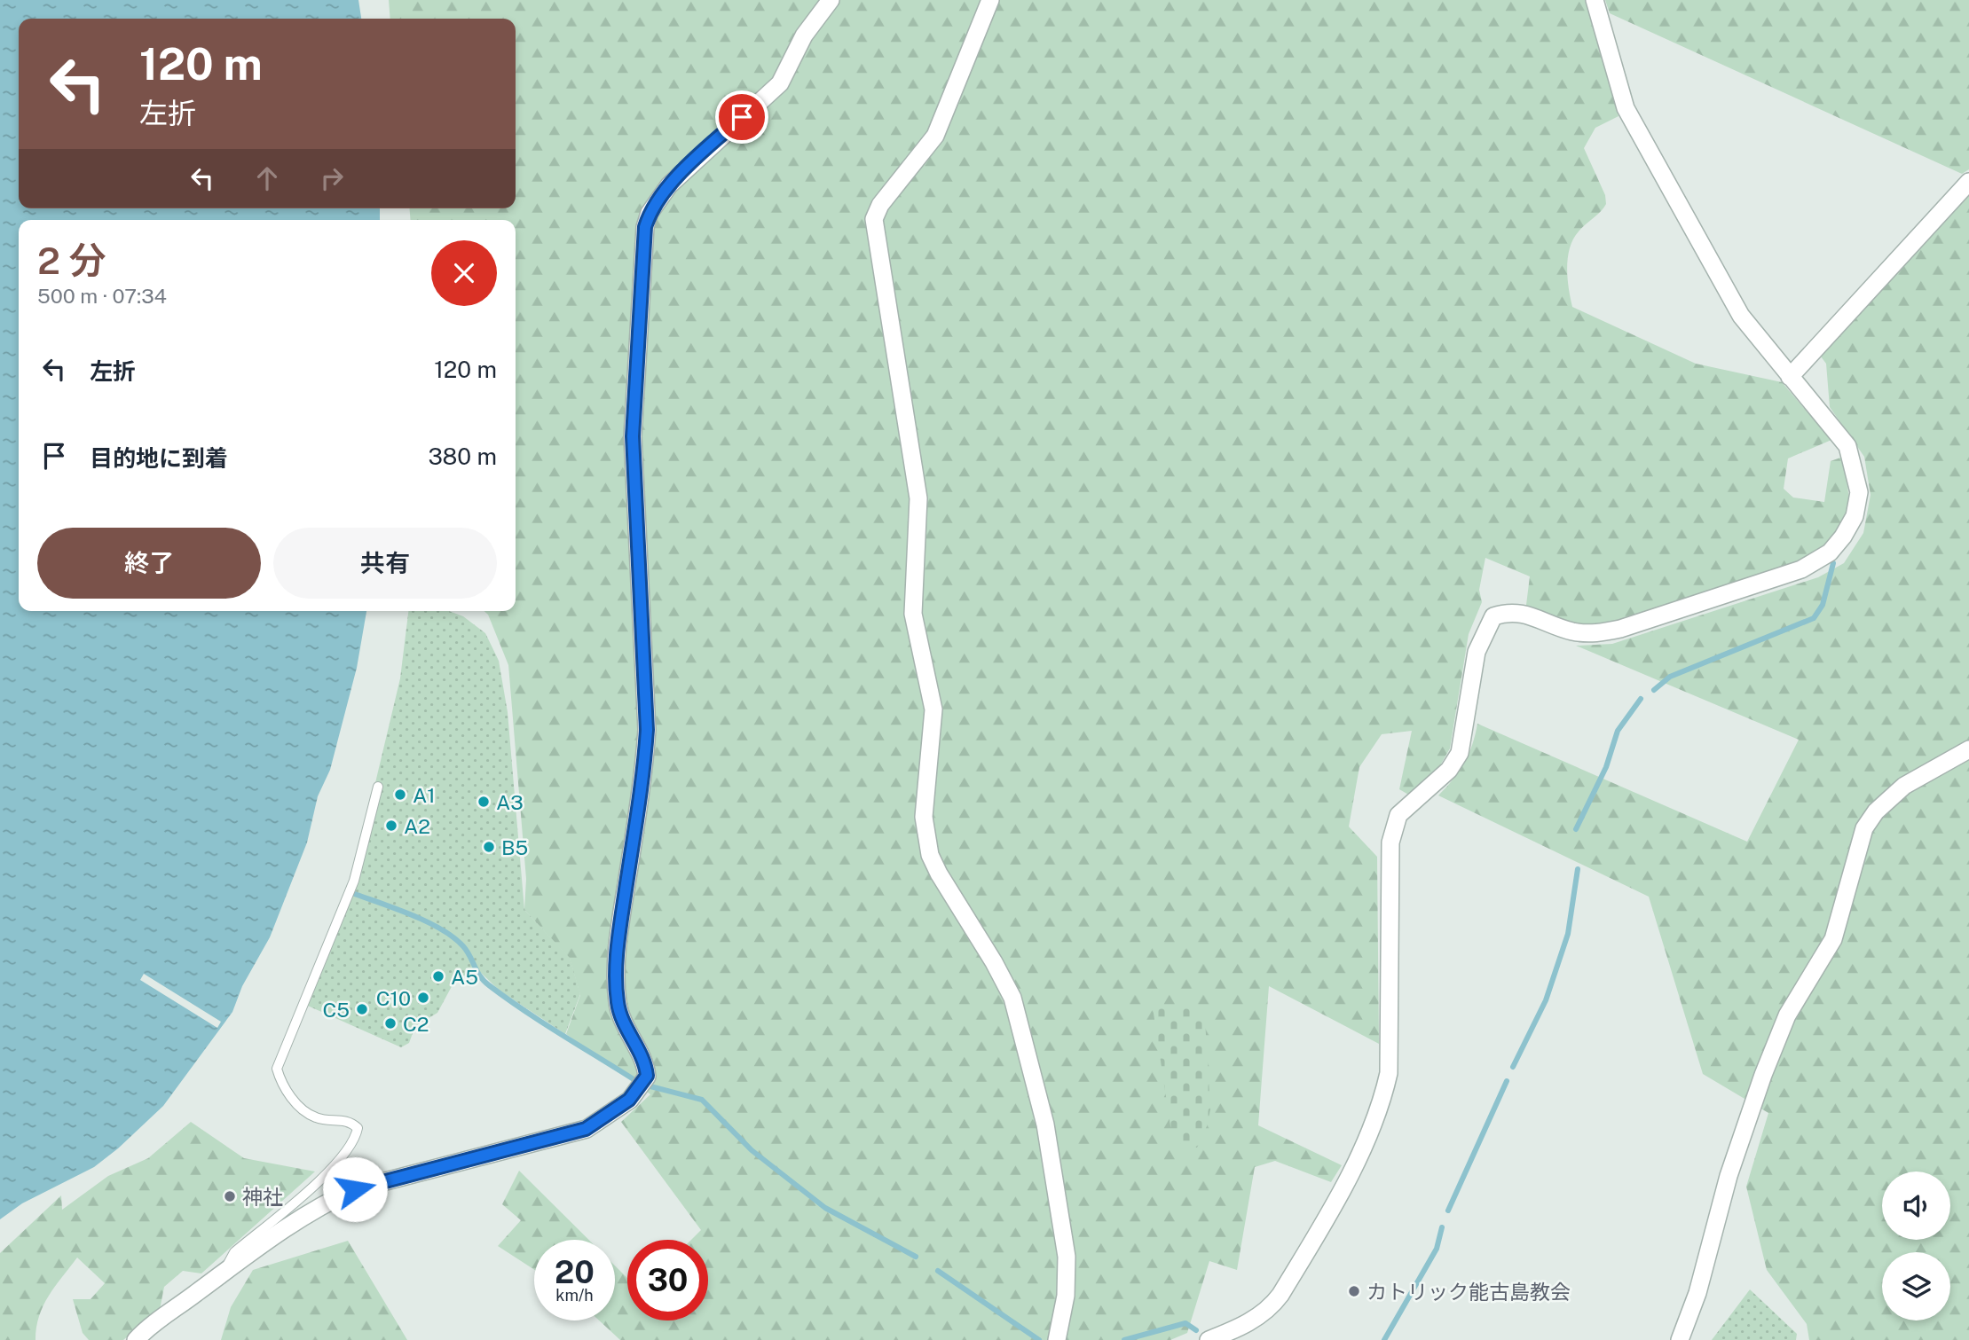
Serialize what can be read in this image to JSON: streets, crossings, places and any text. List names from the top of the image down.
{
  "places": [
    "A1",
    "A3",
    "A2",
    "B5",
    "A5",
    "C10",
    "C5",
    "C2",
    "神社",
    "カトリック能古島教会"
  ],
  "page": {
    "turn": ["120 m", "左折"],
    "heading": ["2 分", "500 m · 07:34"],
    "list": [
      {
        "name": "左折",
        "value": "120 m"
      },
      {
        "name": "目的地に到着",
        "value": "380 m"
      }
    ],
    "buttons": ["終了", "共有"],
    "speed": "20 km/h",
    "limit": "30"
  }
}
